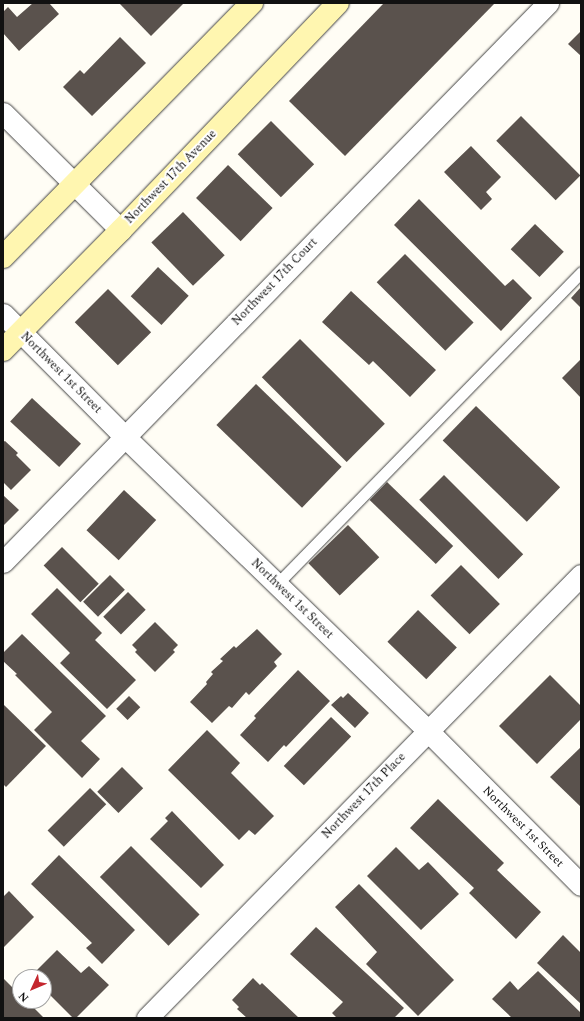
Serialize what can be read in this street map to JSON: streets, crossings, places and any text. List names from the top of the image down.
{
  "streets": {
    "main road": ["Northwest 17th Avenue"],
    "street": ["Northwest 17th Court", "Northwest 1st Street", "Northwest 17th Place"]
  },
  "crossings": [
    ["Northwest 17th Avenue", "Northwest 1st Street"],
    ["Northwest 17th Court", "Northwest 1st Street"],
    ["Northwest 1st Street", "Northwest 17th Place"]
  ],
  "north": "bottom left"
}
